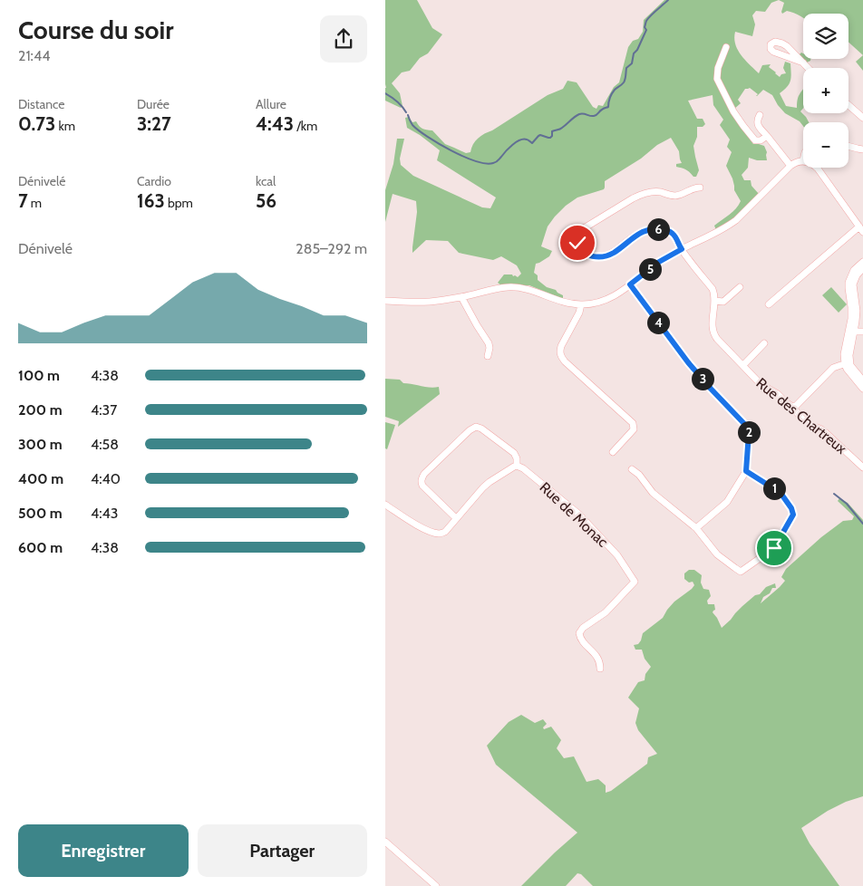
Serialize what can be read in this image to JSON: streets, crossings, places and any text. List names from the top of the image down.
{
  "streets": {
    "street": ["Rue des Chartreux", "Rue de Monac"]
  },
  "page": {
    "heading": ["Course du soir", "21:44"],
    "map_buttons": ["+", "−"],
    "stats": [
      ["Distance", "0.73 km"],
      ["Durée", "3:27"],
      ["Allure", "4:43 /km"],
      ["Dénivelé", "7 m"],
      ["Cardio", "163 bpm"],
      ["kcal", "56"]
    ],
    "pins": [
      "6",
      "5",
      "4",
      "3",
      "2",
      "1"
    ],
    "chart": ["Dénivelé", "285–292 m"],
    "list": [
      {
        "name": "100 m",
        "note": "4:38"
      },
      {
        "name": "200 m",
        "note": "4:37"
      },
      {
        "name": "300 m",
        "note": "4:58"
      },
      {
        "name": "400 m",
        "note": "4:40"
      },
      {
        "name": "500 m",
        "note": "4:43"
      },
      {
        "name": "600 m",
        "note": "4:38"
      }
    ],
    "buttons": ["Enregistrer", "Partager"]
  }
}
